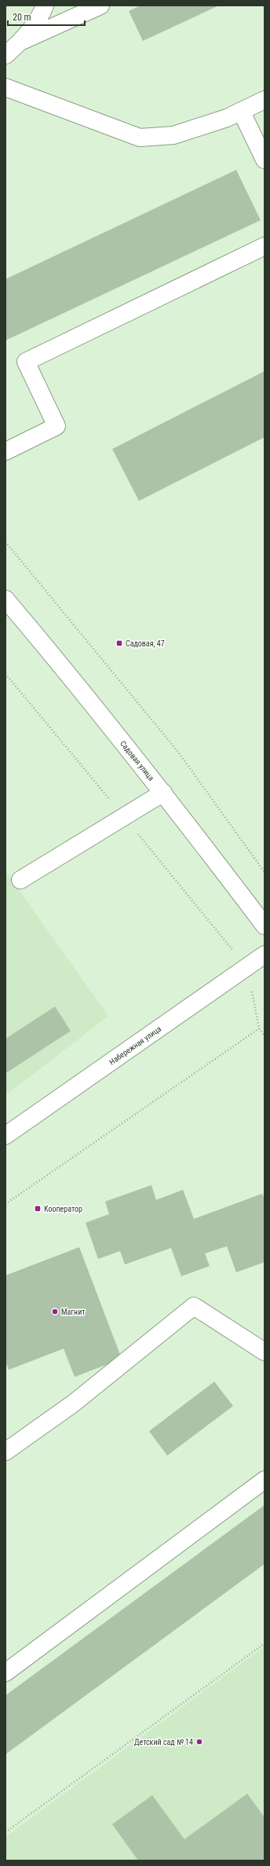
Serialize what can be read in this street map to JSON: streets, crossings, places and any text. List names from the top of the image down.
{
  "streets": {
    "main road": ["Садовая улица", "Набережная улица"]
  },
  "places": {
    "transit": ["Садовая, 47", "Кооператор"],
    "other": ["Магнит", "Детский сад № 14"]
  },
  "scale_bar": "20 m"
}
